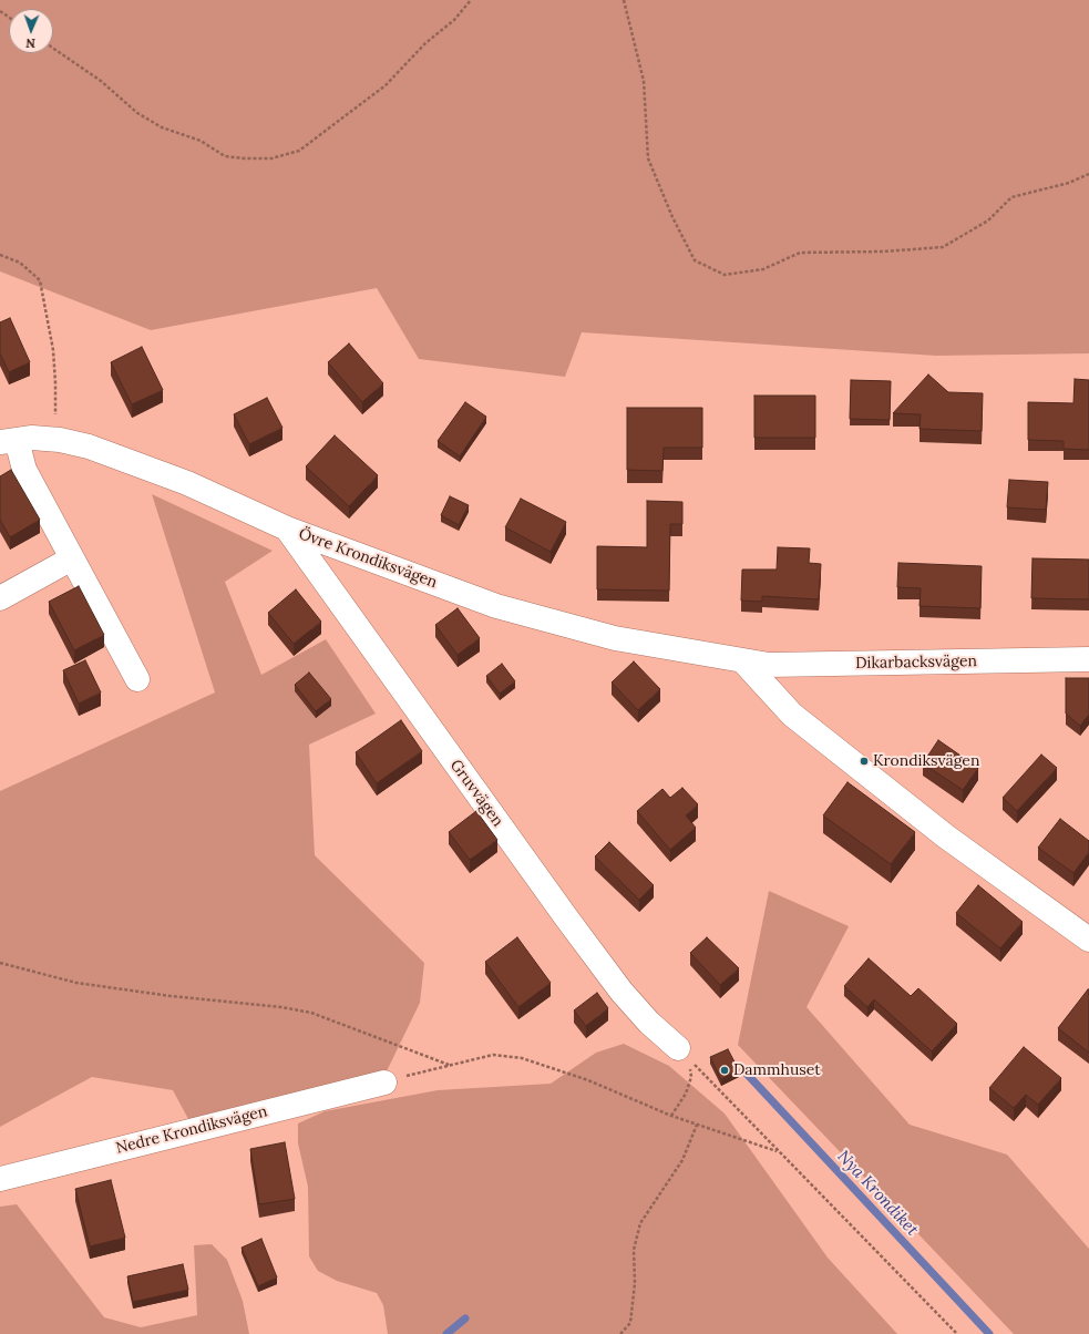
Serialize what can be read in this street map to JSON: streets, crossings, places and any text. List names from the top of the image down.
{
  "streets": {
    "street": [
      "Övre Krondiksvägen",
      "Dikarbacksvägen",
      "Gruvvägen",
      "Nedre Krondiksvägen"
    ]
  },
  "crossings": [
    ["Övre Krondiksvägen", "Dikarbacksvägen"],
    ["Övre Krondiksvägen", "Gruvvägen"]
  ],
  "water": ["Nya Krondiket"],
  "places": ["Krondiksvägen", "Dammhuset"],
  "north": "bottom"
}
